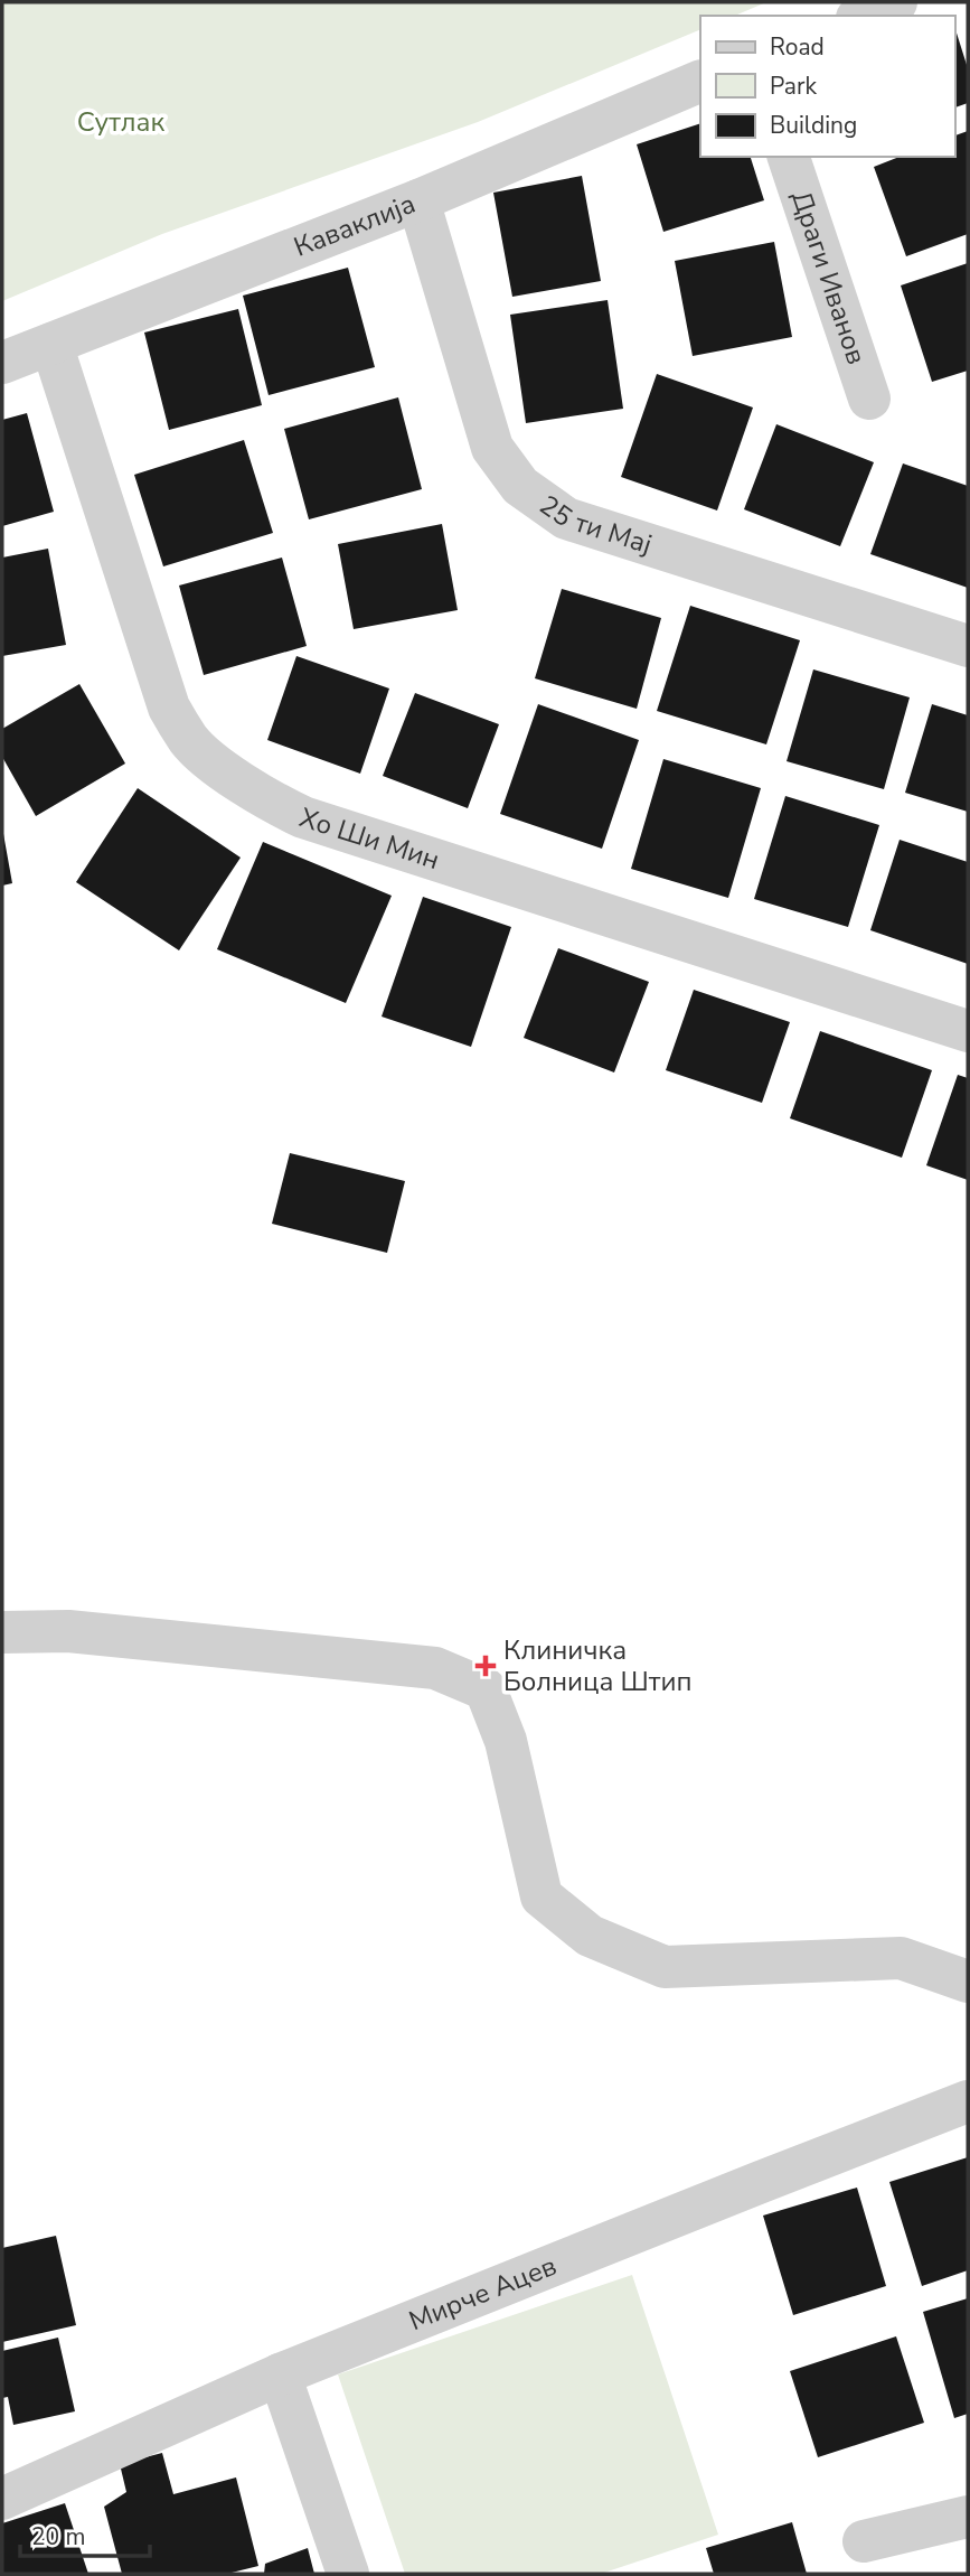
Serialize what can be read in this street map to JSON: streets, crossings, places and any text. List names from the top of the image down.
{
  "streets": {
    "street": [
      "Каваклија",
      "Драги Иванов",
      "25 ти Мај",
      "Хо Ши Мин",
      "Мирче Ацев"
    ]
  },
  "crossings": [
    ["Каваклија", "25 ти Мај"],
    ["Каваклија", "Хо Ши Мин"]
  ],
  "parks": ["Сутлак"],
  "places": {
    "health": ["Клиничка Болница Штип"]
  },
  "legend": ["Road", "Park", "Building"],
  "scale_bar": "20 m"
}
